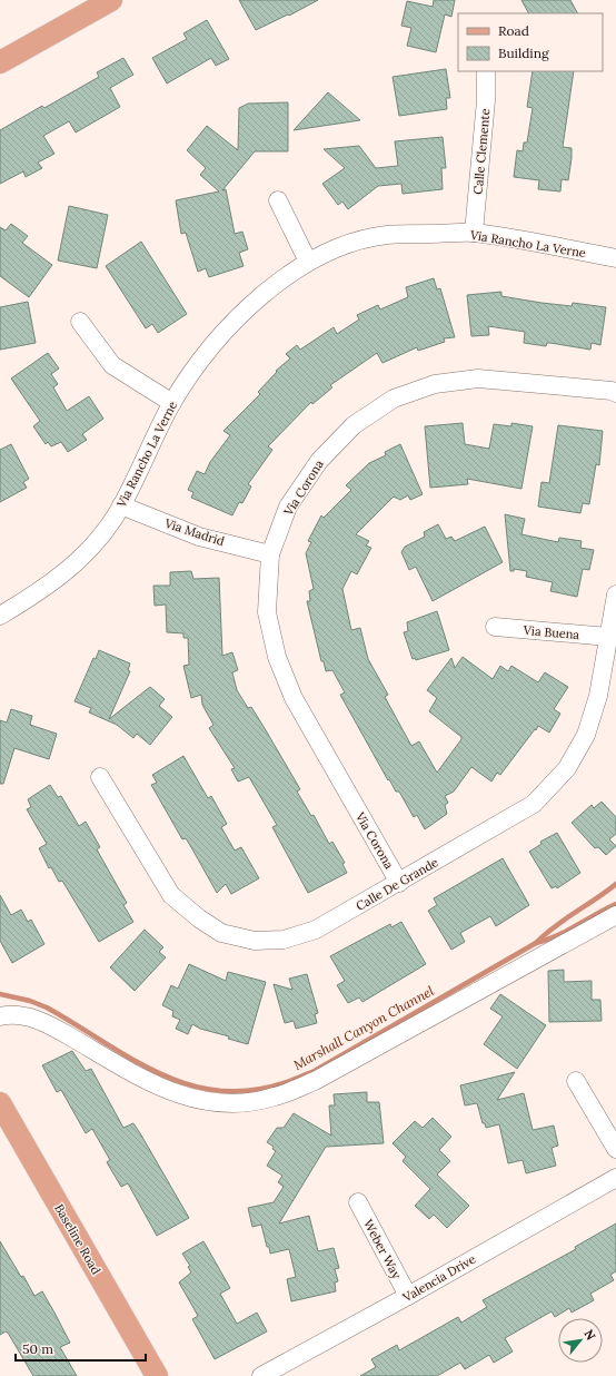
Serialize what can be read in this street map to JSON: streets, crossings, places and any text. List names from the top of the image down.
{
  "streets": {
    "main road": ["Baseline Road"],
    "street": [
      "Calle Clemente",
      "Via Rancho La Verne",
      "Via Corona",
      "Via Madrid",
      "Via Buena",
      "Calle De Grande",
      "Weber Way",
      "Valencia Drive"
    ]
  },
  "crossings": [
    ["Calle Clemente", "Via Rancho La Verne"],
    ["Via Rancho La Verne", "Via Madrid"],
    ["Via Corona", "Via Madrid"],
    ["Via Corona", "Calle De Grande"],
    ["Via Buena", "Calle De Grande"],
    ["Weber Way", "Valencia Drive"]
  ],
  "water": ["Marshall Canyon Channel"],
  "legend": ["Road", "Building"],
  "scale_bar": "50 m",
  "north": "top right"
}
